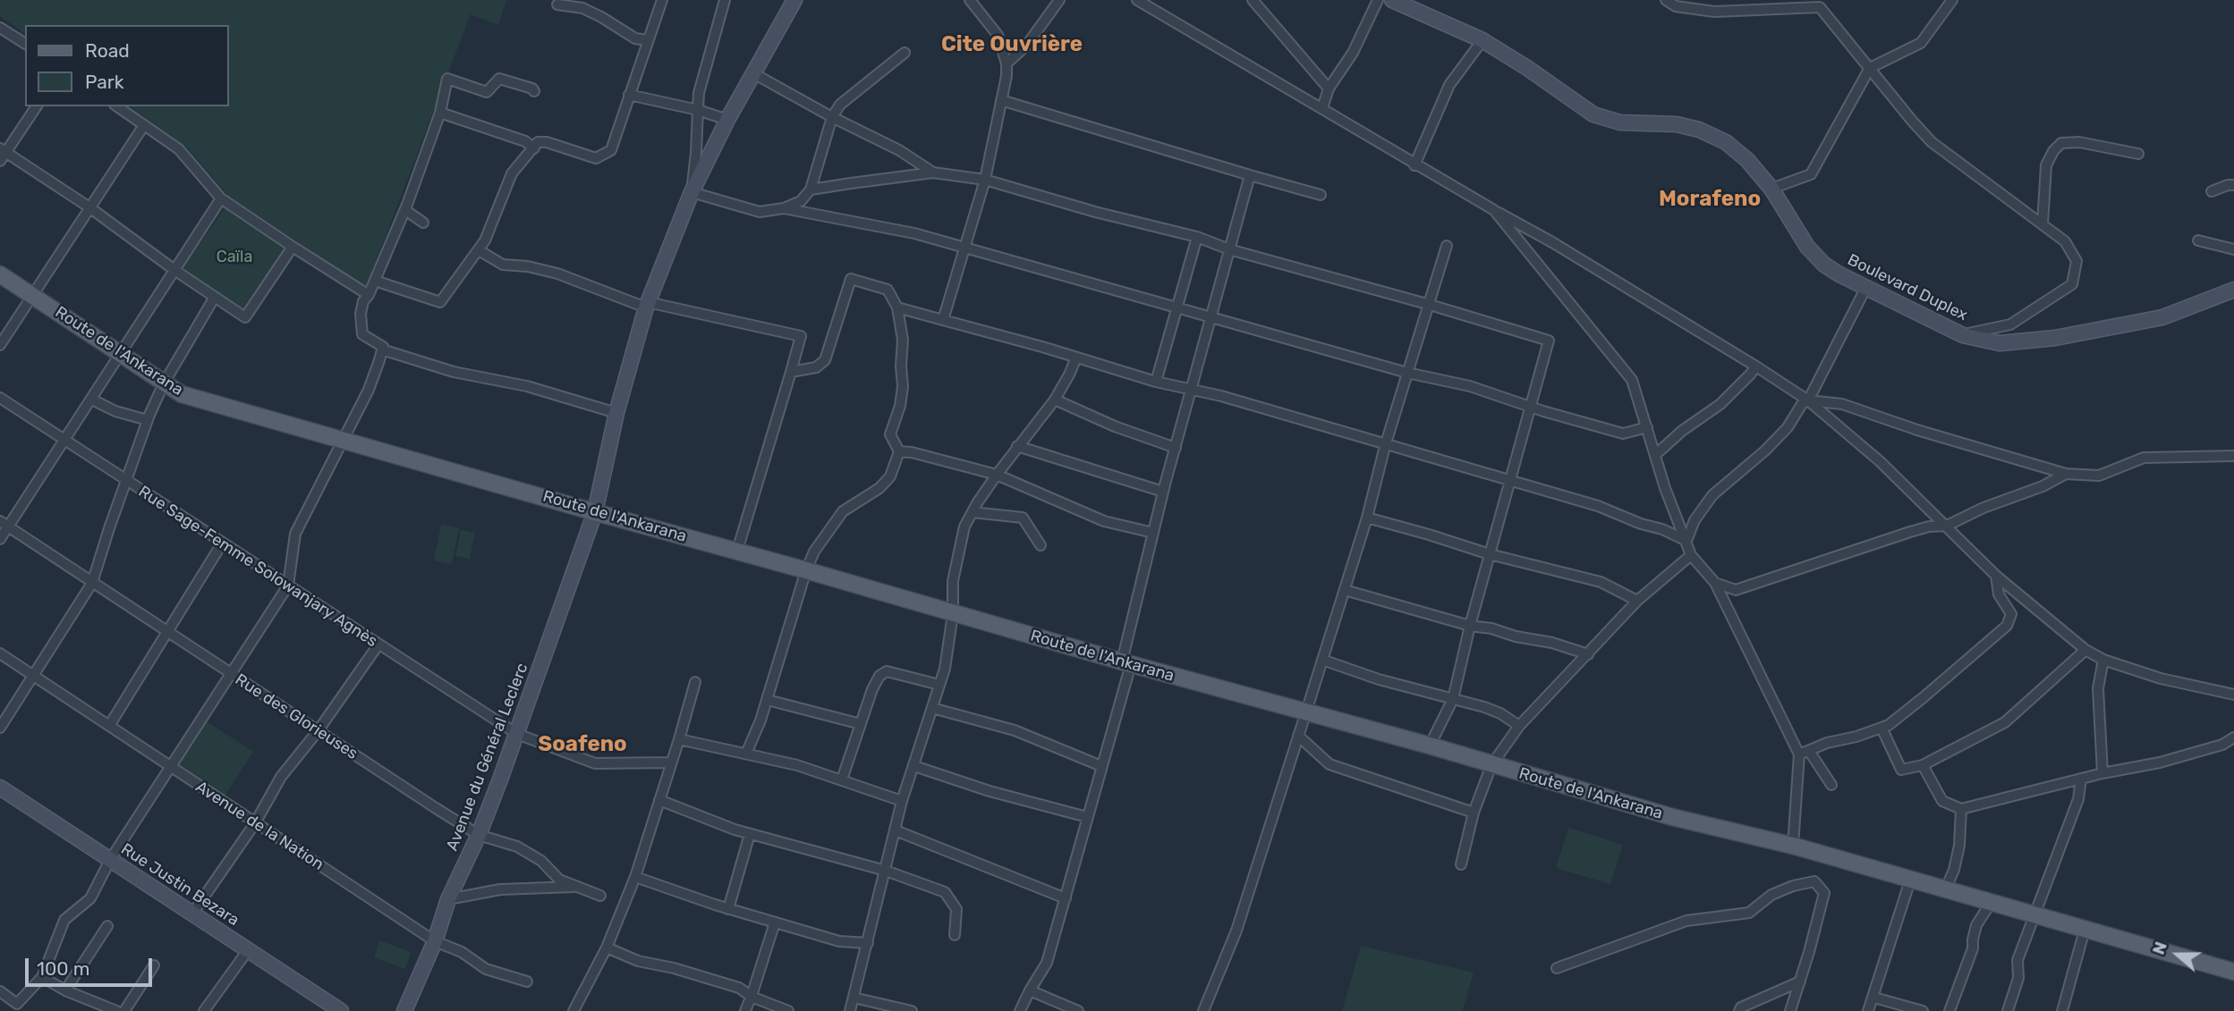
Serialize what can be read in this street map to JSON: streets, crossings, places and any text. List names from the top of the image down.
{
  "streets": {
    "main road": [
      "Boulevard Duplex",
      "Route de l'Ankarana",
      "Avenue du Général Leclerc",
      "Rue Justin Bezara"
    ],
    "street": ["Rue Sage-Femme Solowanjary Agnès", "Rue des Glorieuses", "Avenue de la Nation"]
  },
  "crossings": [
    ["Route de l'Ankarana", "Avenue du Général Leclerc"],
    ["Rue Sage-Femme Solowanjary Agnès", "Avenue du Général Leclerc"],
    ["Rue des Glorieuses", "Avenue du Général Leclerc"],
    ["Avenue du Général Leclerc", "Avenue de la Nation"]
  ],
  "districts": ["Cite Ouvrière", "Morafeno", "Soafeno"],
  "parks": ["Caïla"],
  "legend": ["Road", "Park"],
  "scale_bar": "100 m",
  "north": "left"
}
